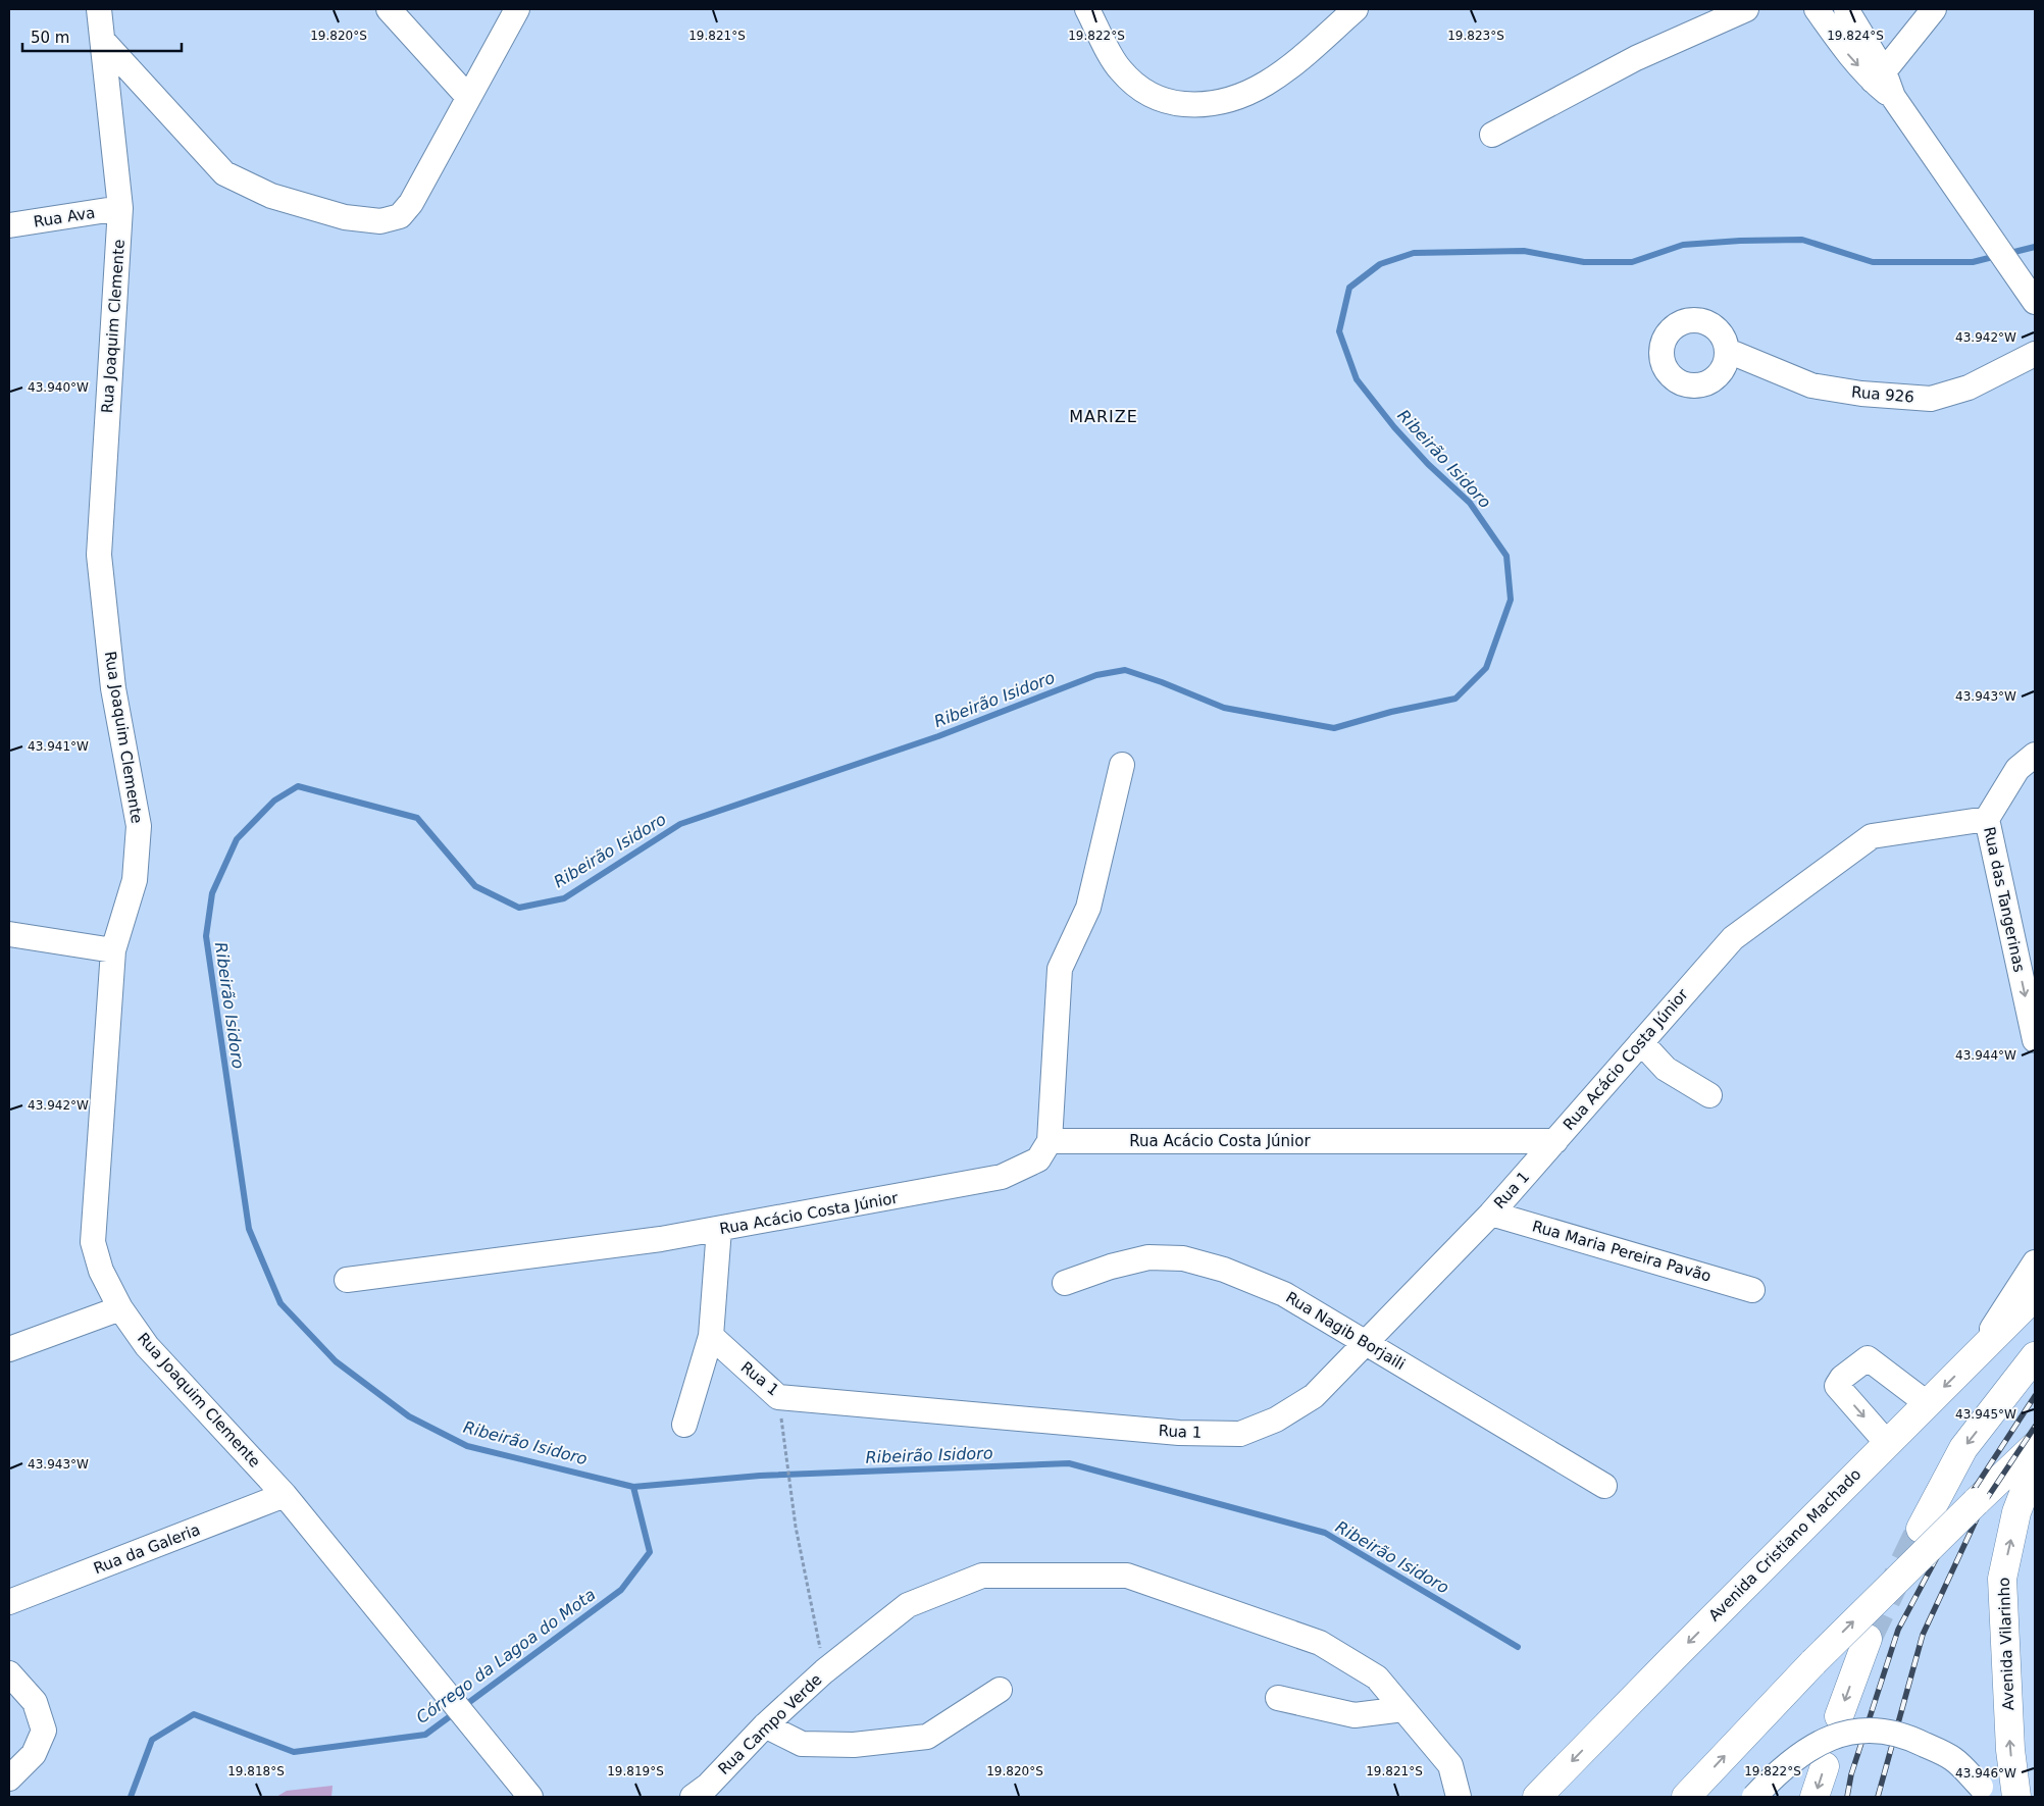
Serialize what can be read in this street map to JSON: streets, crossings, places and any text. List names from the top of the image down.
{
  "streets": {
    "highway": ["Avenida Cristiano Machado", "Avenida Vilarinho"],
    "street": [
      "Rua Ava",
      "Rua Joaquim Clemente",
      "Rua 926",
      "Rua das Tangerinas",
      "Rua Acácio Costa Júnior",
      "Rua 1",
      "Rua Maria Pereira Pavão",
      "Rua Nagib Borjaili",
      "Rua da Galeria",
      "Rua Campo Verde"
    ]
  },
  "crossings": [
    ["Rua Ava", "Rua Joaquim Clemente"],
    ["Rua Joaquim Clemente", "Rua da Galeria"],
    ["Rua das Tangerinas", "Rua Acácio Costa Júnior"],
    ["Rua Acácio Costa Júnior", "Rua 1"],
    ["Rua 1", "Rua Maria Pereira Pavão"],
    ["Rua 1", "Rua Nagib Borjaili"]
  ],
  "one_way": ["Rua das Tangerinas"],
  "districts": ["MARIZE"],
  "water": ["Ribeirão Isidoro", "Córrego da Lagoa do Mota"],
  "scale_bar": "50 m",
  "coordinates": [
    "19.820°S",
    "19.821°S",
    "19.822°S",
    "19.823°S",
    "19.824°S",
    "43.942°W",
    "43.940°W",
    "43.943°W",
    "43.941°W",
    "43.944°W",
    "43.945°W",
    "19.818°S",
    "19.819°S",
    "43.946°W"
  ]
}
